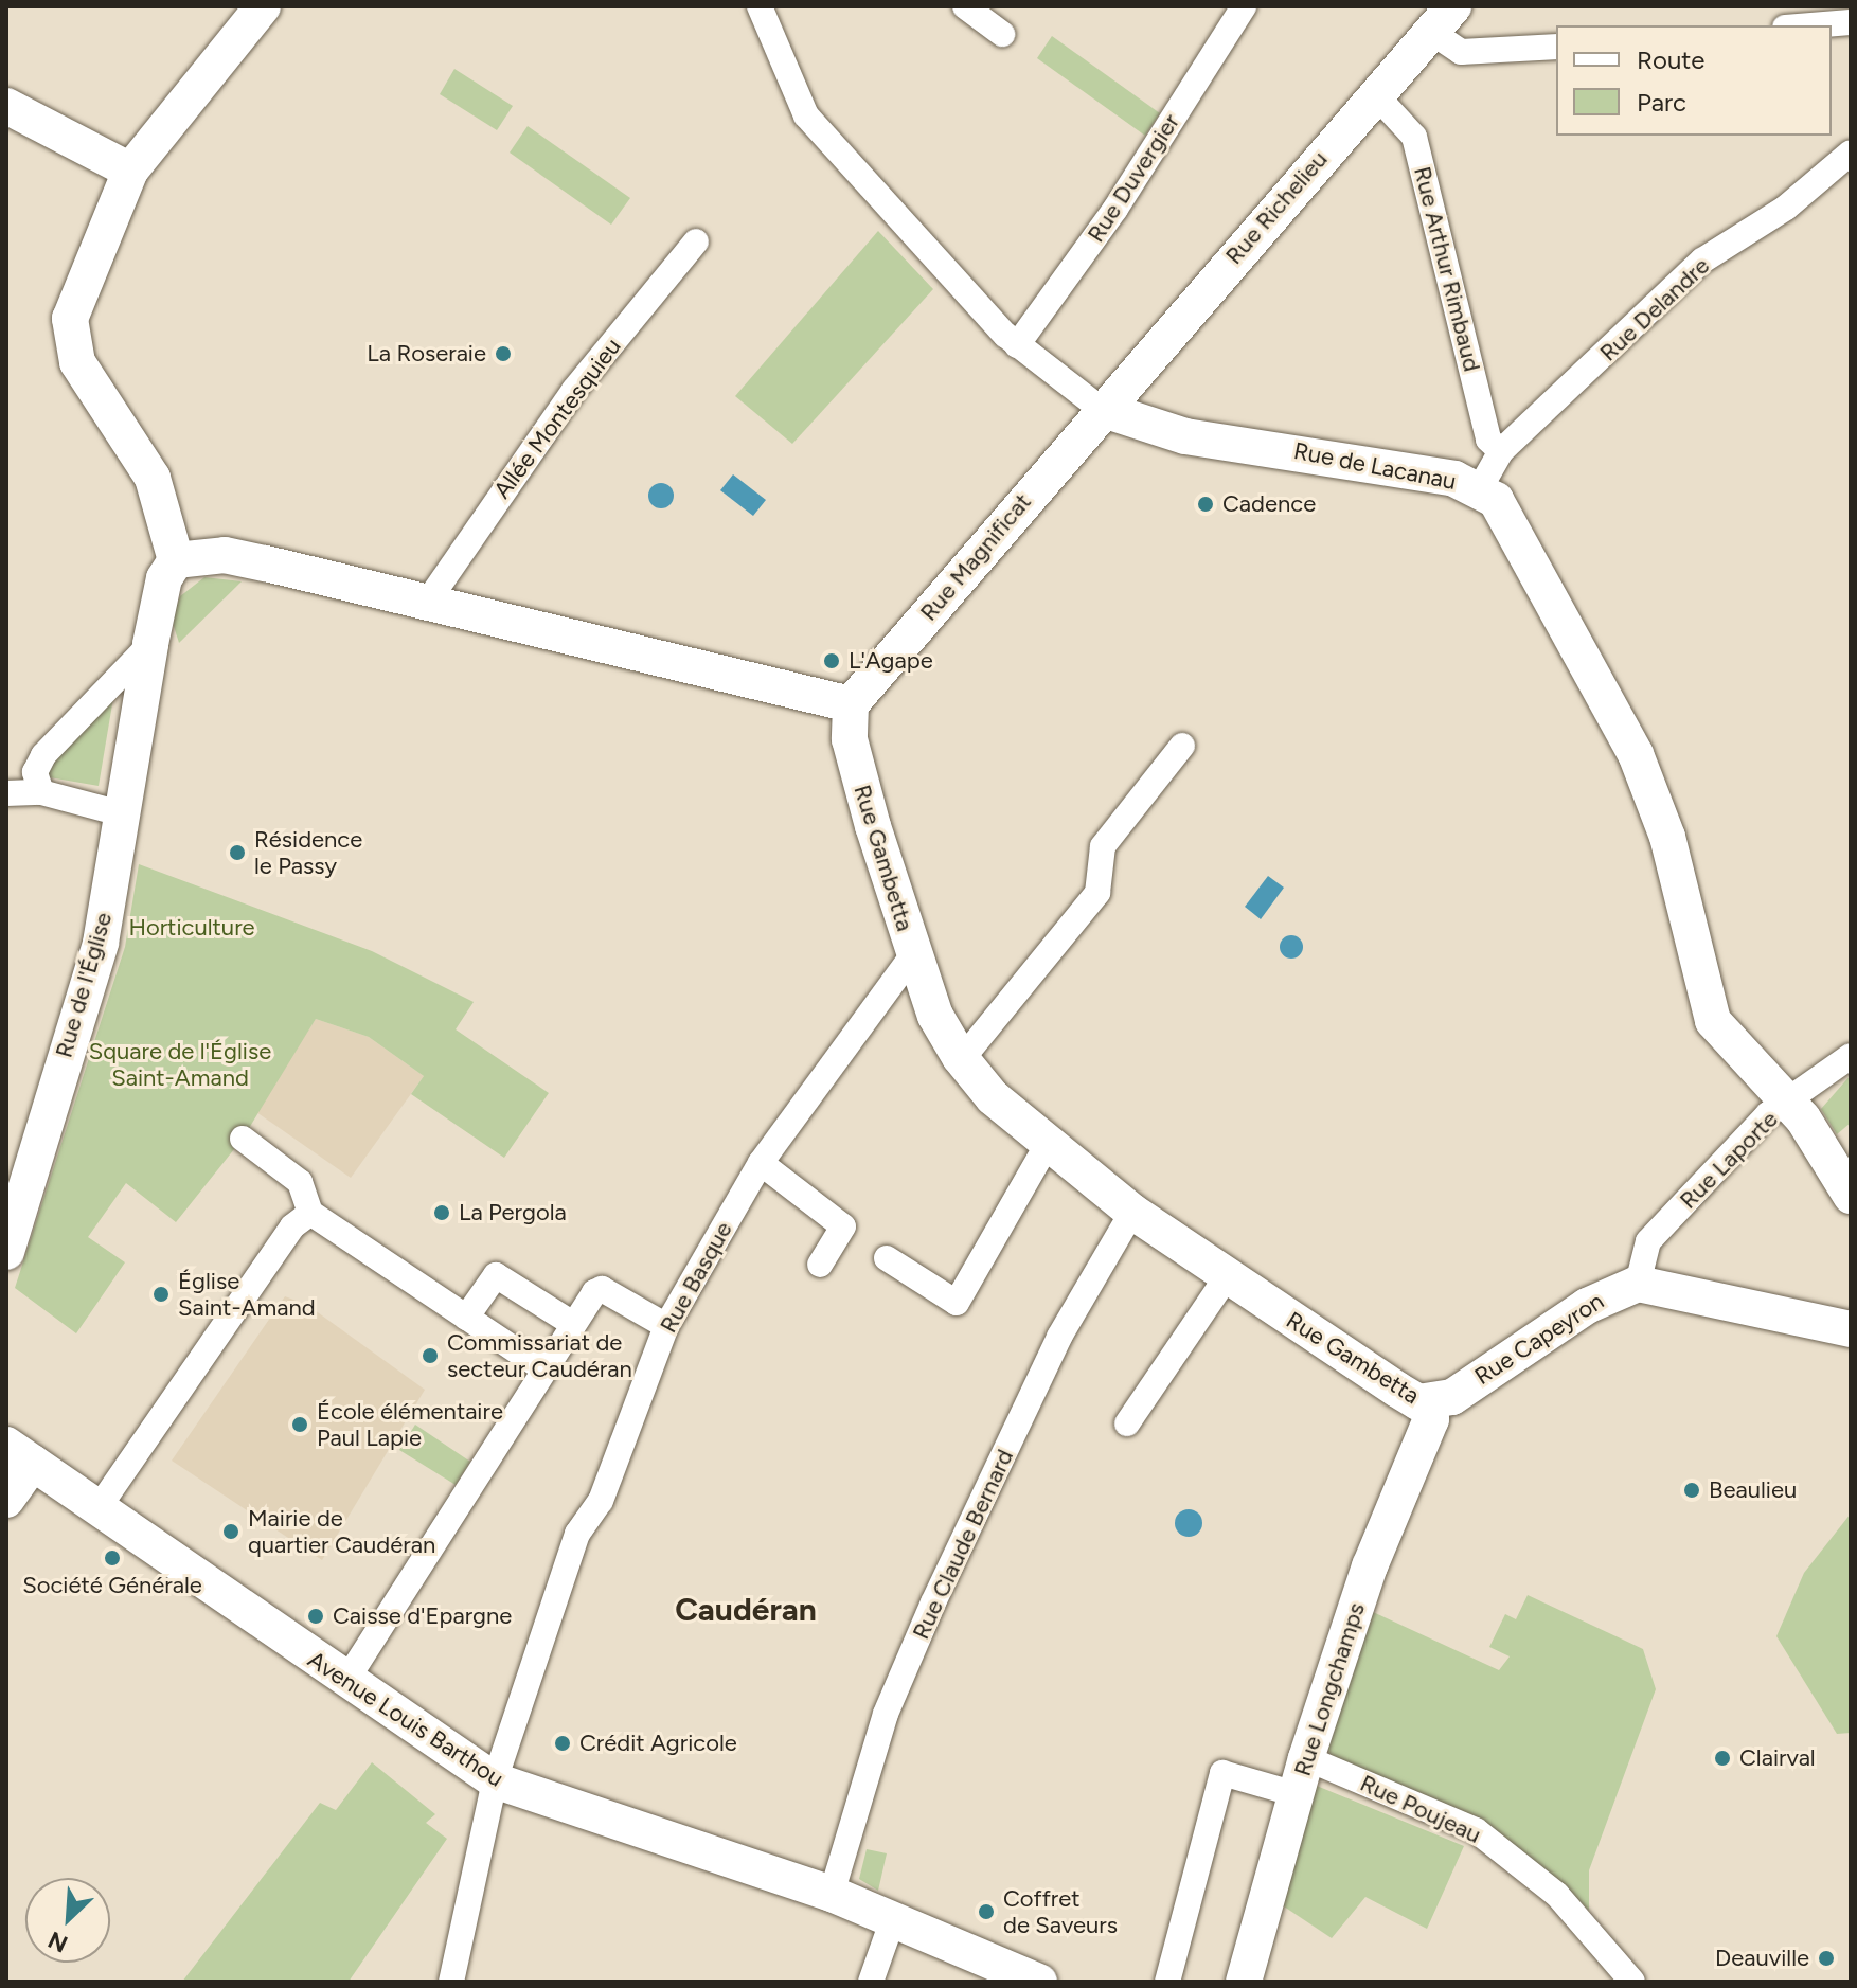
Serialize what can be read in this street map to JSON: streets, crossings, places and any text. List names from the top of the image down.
{
  "streets": {
    "street": [
      "Rue Duvergier",
      "Rue Richelieu",
      "Rue Arthur Rimbaud",
      "Rue Delandre",
      "Allée Montesquieu",
      "Rue de Lacanau",
      "Rue Magnificat",
      "Rue Gambetta",
      "Rue de l'Église",
      "Rue Laporte",
      "Rue Basque",
      "Rue Capeyron",
      "Rue Claude Bernard",
      "Rue Longchamps",
      "Avenue Louis Barthou",
      "Rue Poujeau"
    ]
  },
  "crossings": [
    ["Rue Duvergier", "Rue de Lacanau"],
    ["Rue Richelieu", "Rue Arthur Rimbaud"],
    ["Rue Richelieu", "Rue de Lacanau"],
    ["Rue Richelieu", "Rue Magnificat"],
    ["Rue Arthur Rimbaud", "Rue Delandre"],
    ["Rue Delandre", "Rue de Lacanau"],
    ["Rue de Lacanau", "Rue Magnificat"],
    ["Rue de Lacanau", "Rue Laporte"],
    ["Rue Magnificat", "Rue Gambetta"],
    ["Rue Gambetta", "Rue Basque"],
    ["Rue Gambetta", "Rue Capeyron"],
    ["Rue Gambetta", "Rue Claude Bernard"],
    ["Rue Gambetta", "Rue Longchamps"],
    ["Rue Laporte", "Rue Capeyron"],
    ["Rue Basque", "Avenue Louis Barthou"],
    ["Rue Capeyron", "Rue Longchamps"],
    ["Rue Claude Bernard", "Avenue Louis Barthou"],
    ["Rue Longchamps", "Rue Poujeau"]
  ],
  "districts": ["Caudéran"],
  "parks": ["Horticulture", "Square de l'Église Saint-Amand"],
  "places": [
    "La Roseraie",
    "Cadence",
    "L'Agape",
    "Résidence le Passy",
    "La Pergola",
    "Église Saint-Amand",
    "Commissariat de secteur Caudéran",
    "École élémentaire Paul Lapie",
    "Beaulieu",
    "Mairie de quartier Caudéran",
    "Société Générale",
    "Caisse d'Epargne",
    "Crédit Agricole",
    "Clairval",
    "Coffret de Saveurs",
    "Deauville"
  ],
  "legend": ["Route", "Parc"],
  "north": "bottom left"
}
